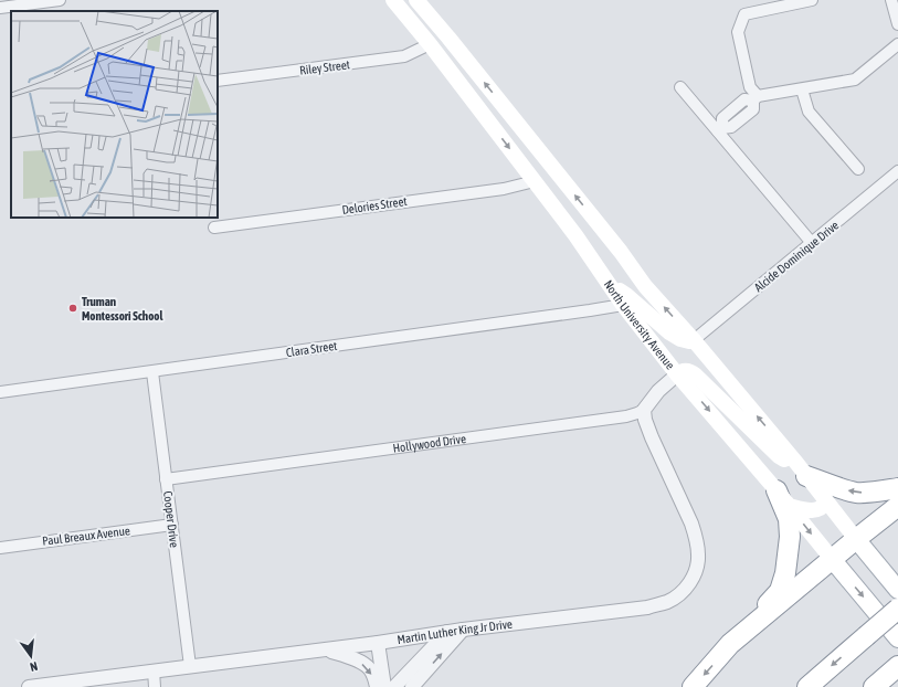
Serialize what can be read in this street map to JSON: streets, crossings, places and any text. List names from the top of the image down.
{
  "streets": {
    "main road": ["North University Avenue"],
    "street": [
      "Riley Street",
      "Delories Street",
      "Alcide Dominique Drive",
      "Clara Street",
      "Hollywood Drive",
      "Cooper Drive",
      "Paul Breaux Avenue",
      "Martin Luther King Jr Drive"
    ]
  },
  "crossings": [
    ["Riley Street", "North University Avenue"],
    ["Delories Street", "North University Avenue"],
    ["North University Avenue", "Clara Street"],
    ["Clara Street", "Cooper Drive"],
    ["Hollywood Drive", "Cooper Drive"],
    ["Hollywood Drive", "Martin Luther King Jr Drive"],
    ["Cooper Drive", "Paul Breaux Avenue"],
    ["Cooper Drive", "Martin Luther King Jr Drive"]
  ],
  "places": ["Truman Montessori School"],
  "north": "bottom"
}
